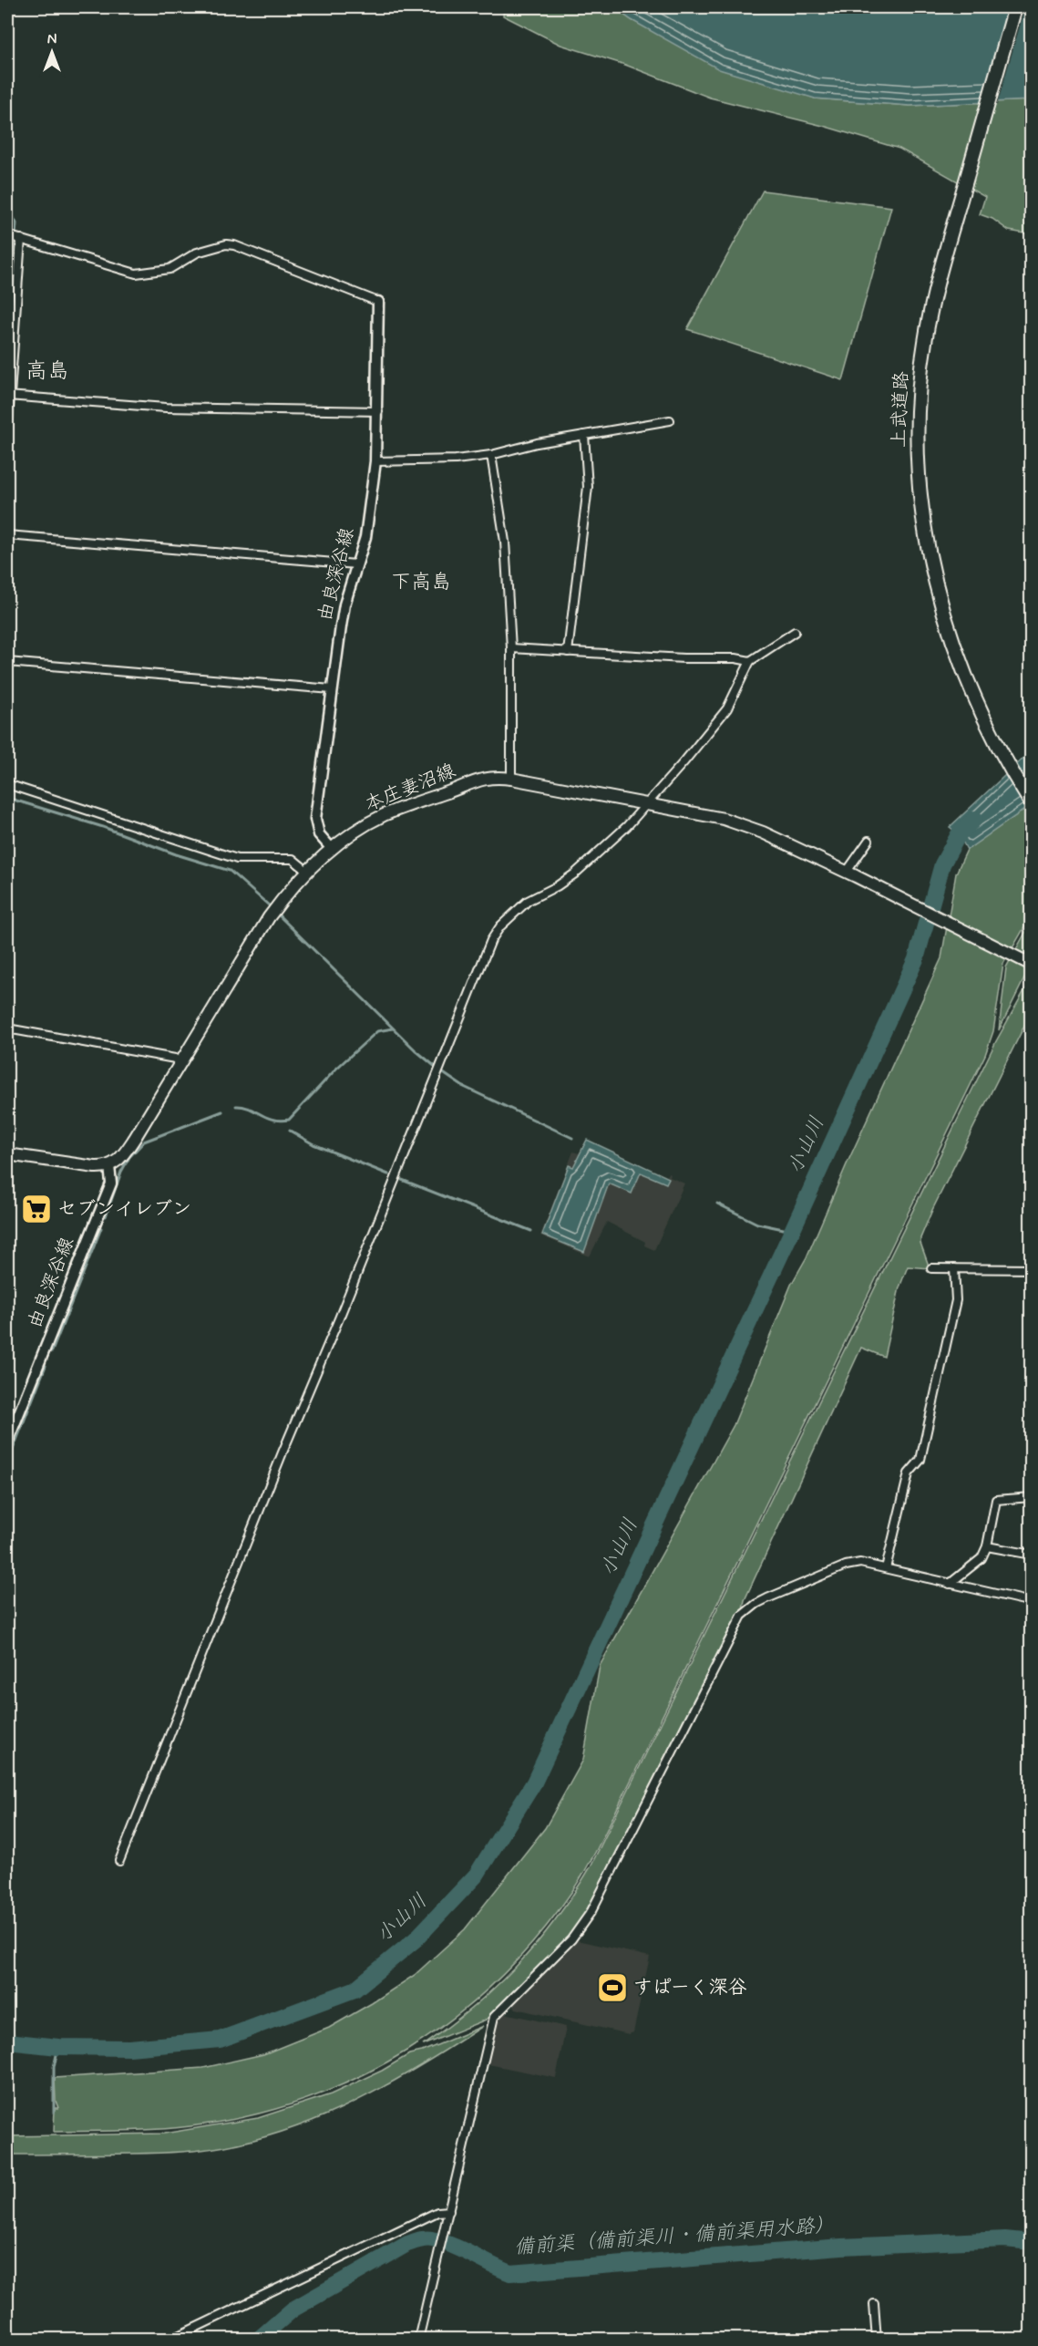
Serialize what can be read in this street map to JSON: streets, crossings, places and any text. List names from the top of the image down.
{
  "streets": {
    "highway": ["上武道路"],
    "main road": ["由良深谷線", "本庄妻沼線"]
  },
  "crossings": [
    ["由良深谷線", "本庄妻沼線"]
  ],
  "districts": ["高島", "下高島"],
  "water": ["小山川", "備前渠（備前渠川・備前渠用水路）"],
  "places": {
    "supermarket": ["セブンイレブン"],
    "sports": ["すぱーく深谷"]
  },
  "north": "top"
}
